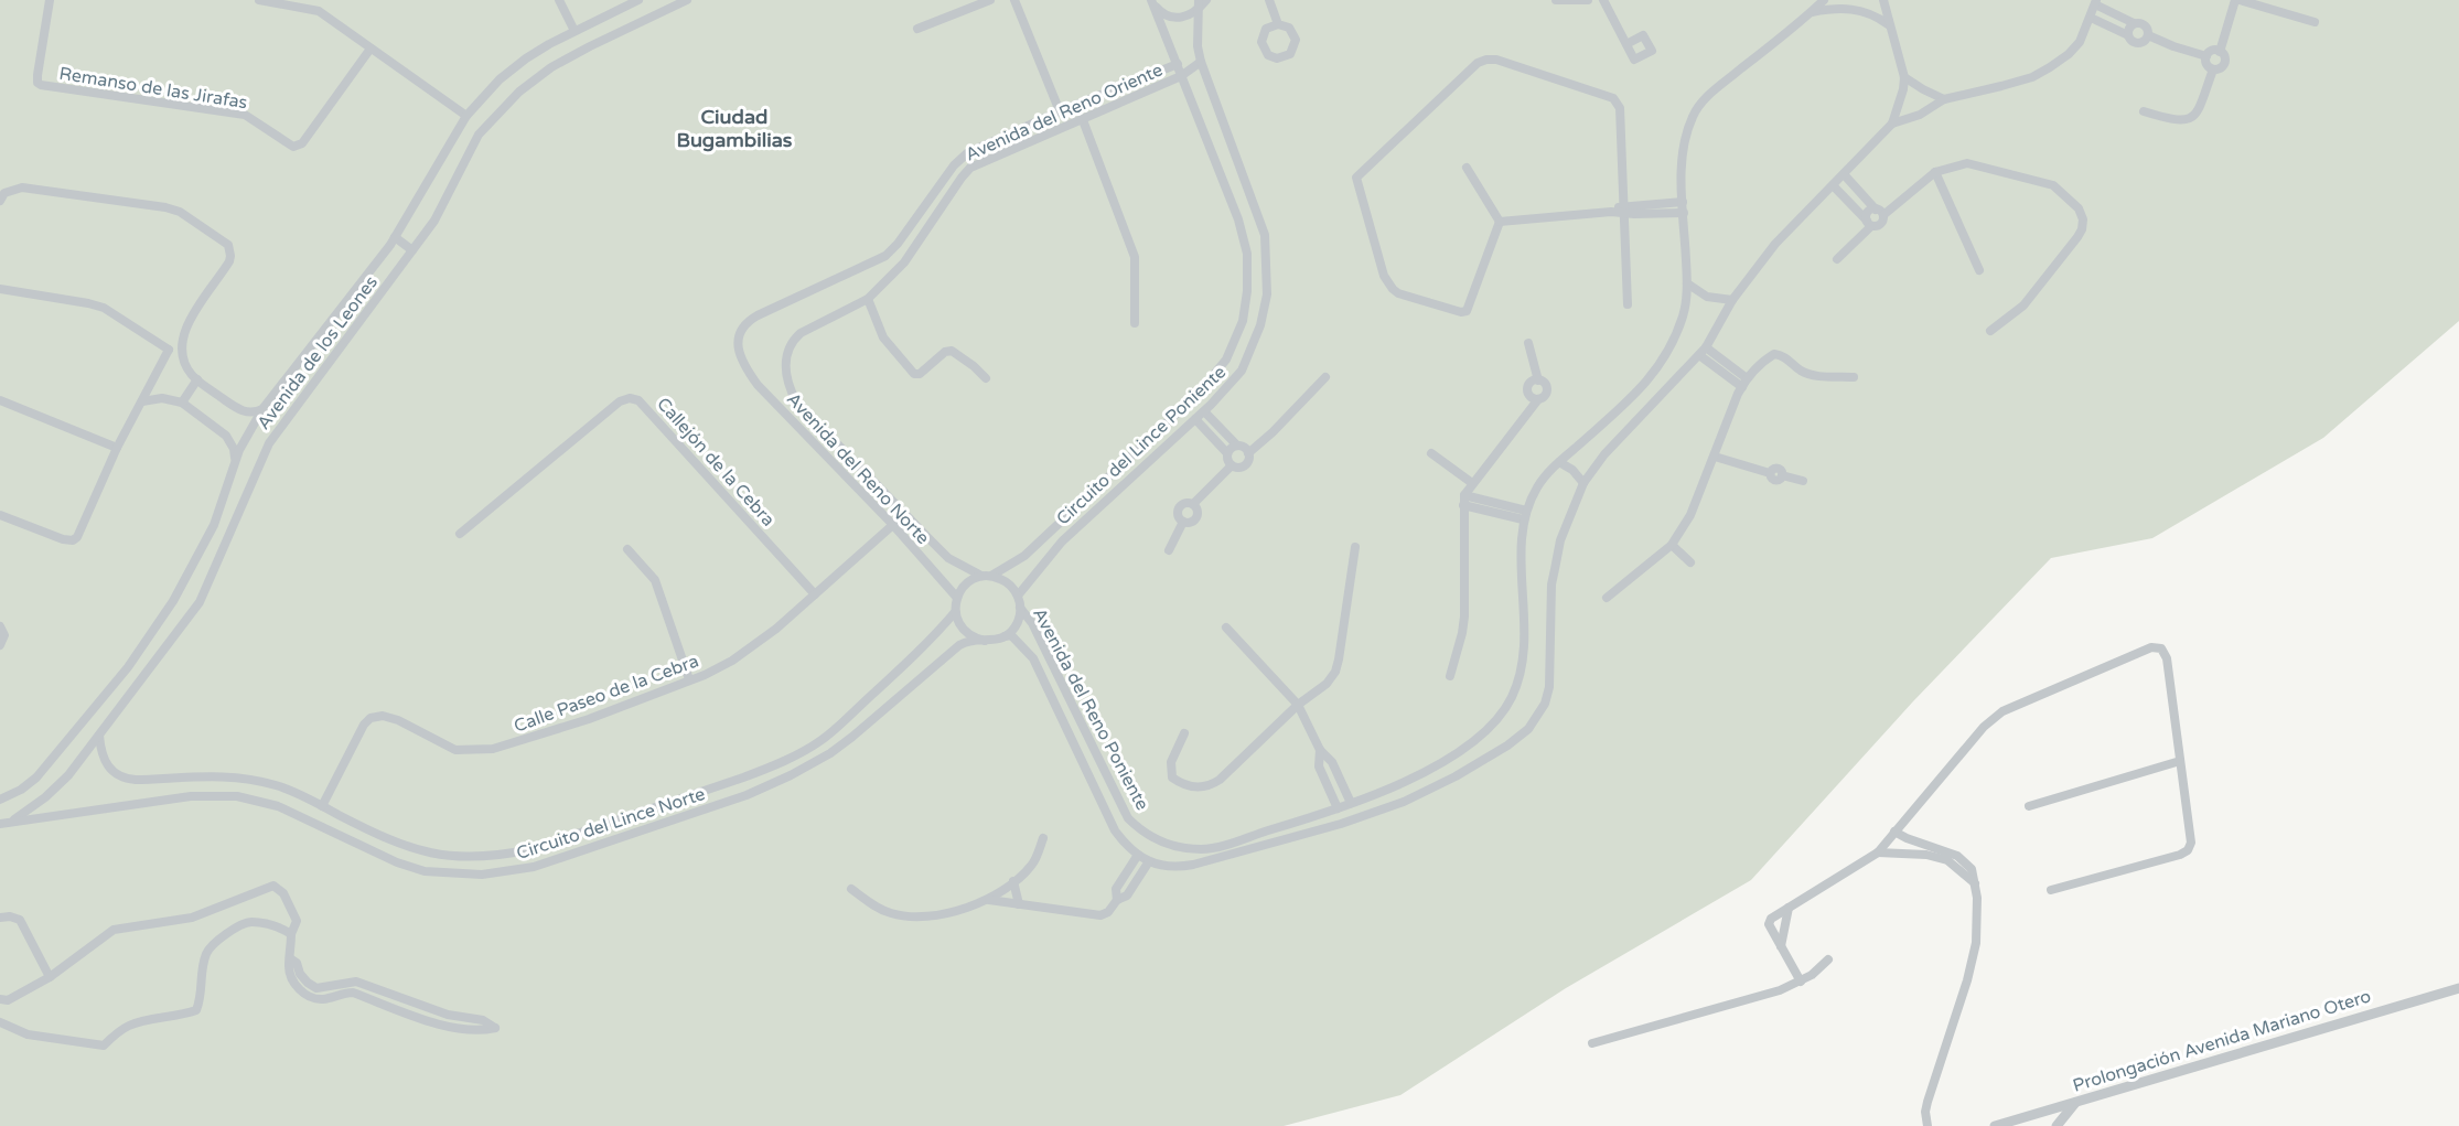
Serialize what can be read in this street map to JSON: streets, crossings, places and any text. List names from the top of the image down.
{
  "streets": {
    "street": [
      "Remanso de las Jirafas",
      "Avenida del Reno Oriente",
      "Avenida de los Leones",
      "Circuito del Lince Poniente",
      "Callejón de la Cebra",
      "Avenida del Reno Norte",
      "Calle Paseo de la Cebra",
      "Avenida del Reno Poniente",
      "Circuito del Lince Norte",
      "Prolongación Avenida Mariano Otero"
    ]
  },
  "crossings": [
    ["Avenida del Reno Oriente", "Circuito del Lince Poniente"],
    ["Avenida del Reno Oriente", "Avenida del Reno Norte"],
    ["Avenida de los Leones", "Circuito del Lince Norte"],
    ["Circuito del Lince Poniente", "Avenida del Reno Norte"],
    ["Circuito del Lince Poniente", "Avenida del Reno Poniente"],
    ["Circuito del Lince Poniente", "Circuito del Lince Norte"],
    ["Callejón de la Cebra", "Calle Paseo de la Cebra"],
    ["Avenida del Reno Norte", "Calle Paseo de la Cebra"],
    ["Avenida del Reno Norte", "Avenida del Reno Poniente"],
    ["Avenida del Reno Norte", "Circuito del Lince Norte"],
    ["Calle Paseo de la Cebra", "Circuito del Lince Norte"],
    ["Avenida del Reno Poniente", "Circuito del Lince Norte"]
  ],
  "districts": ["Ciudad Bugambilias"]
}
